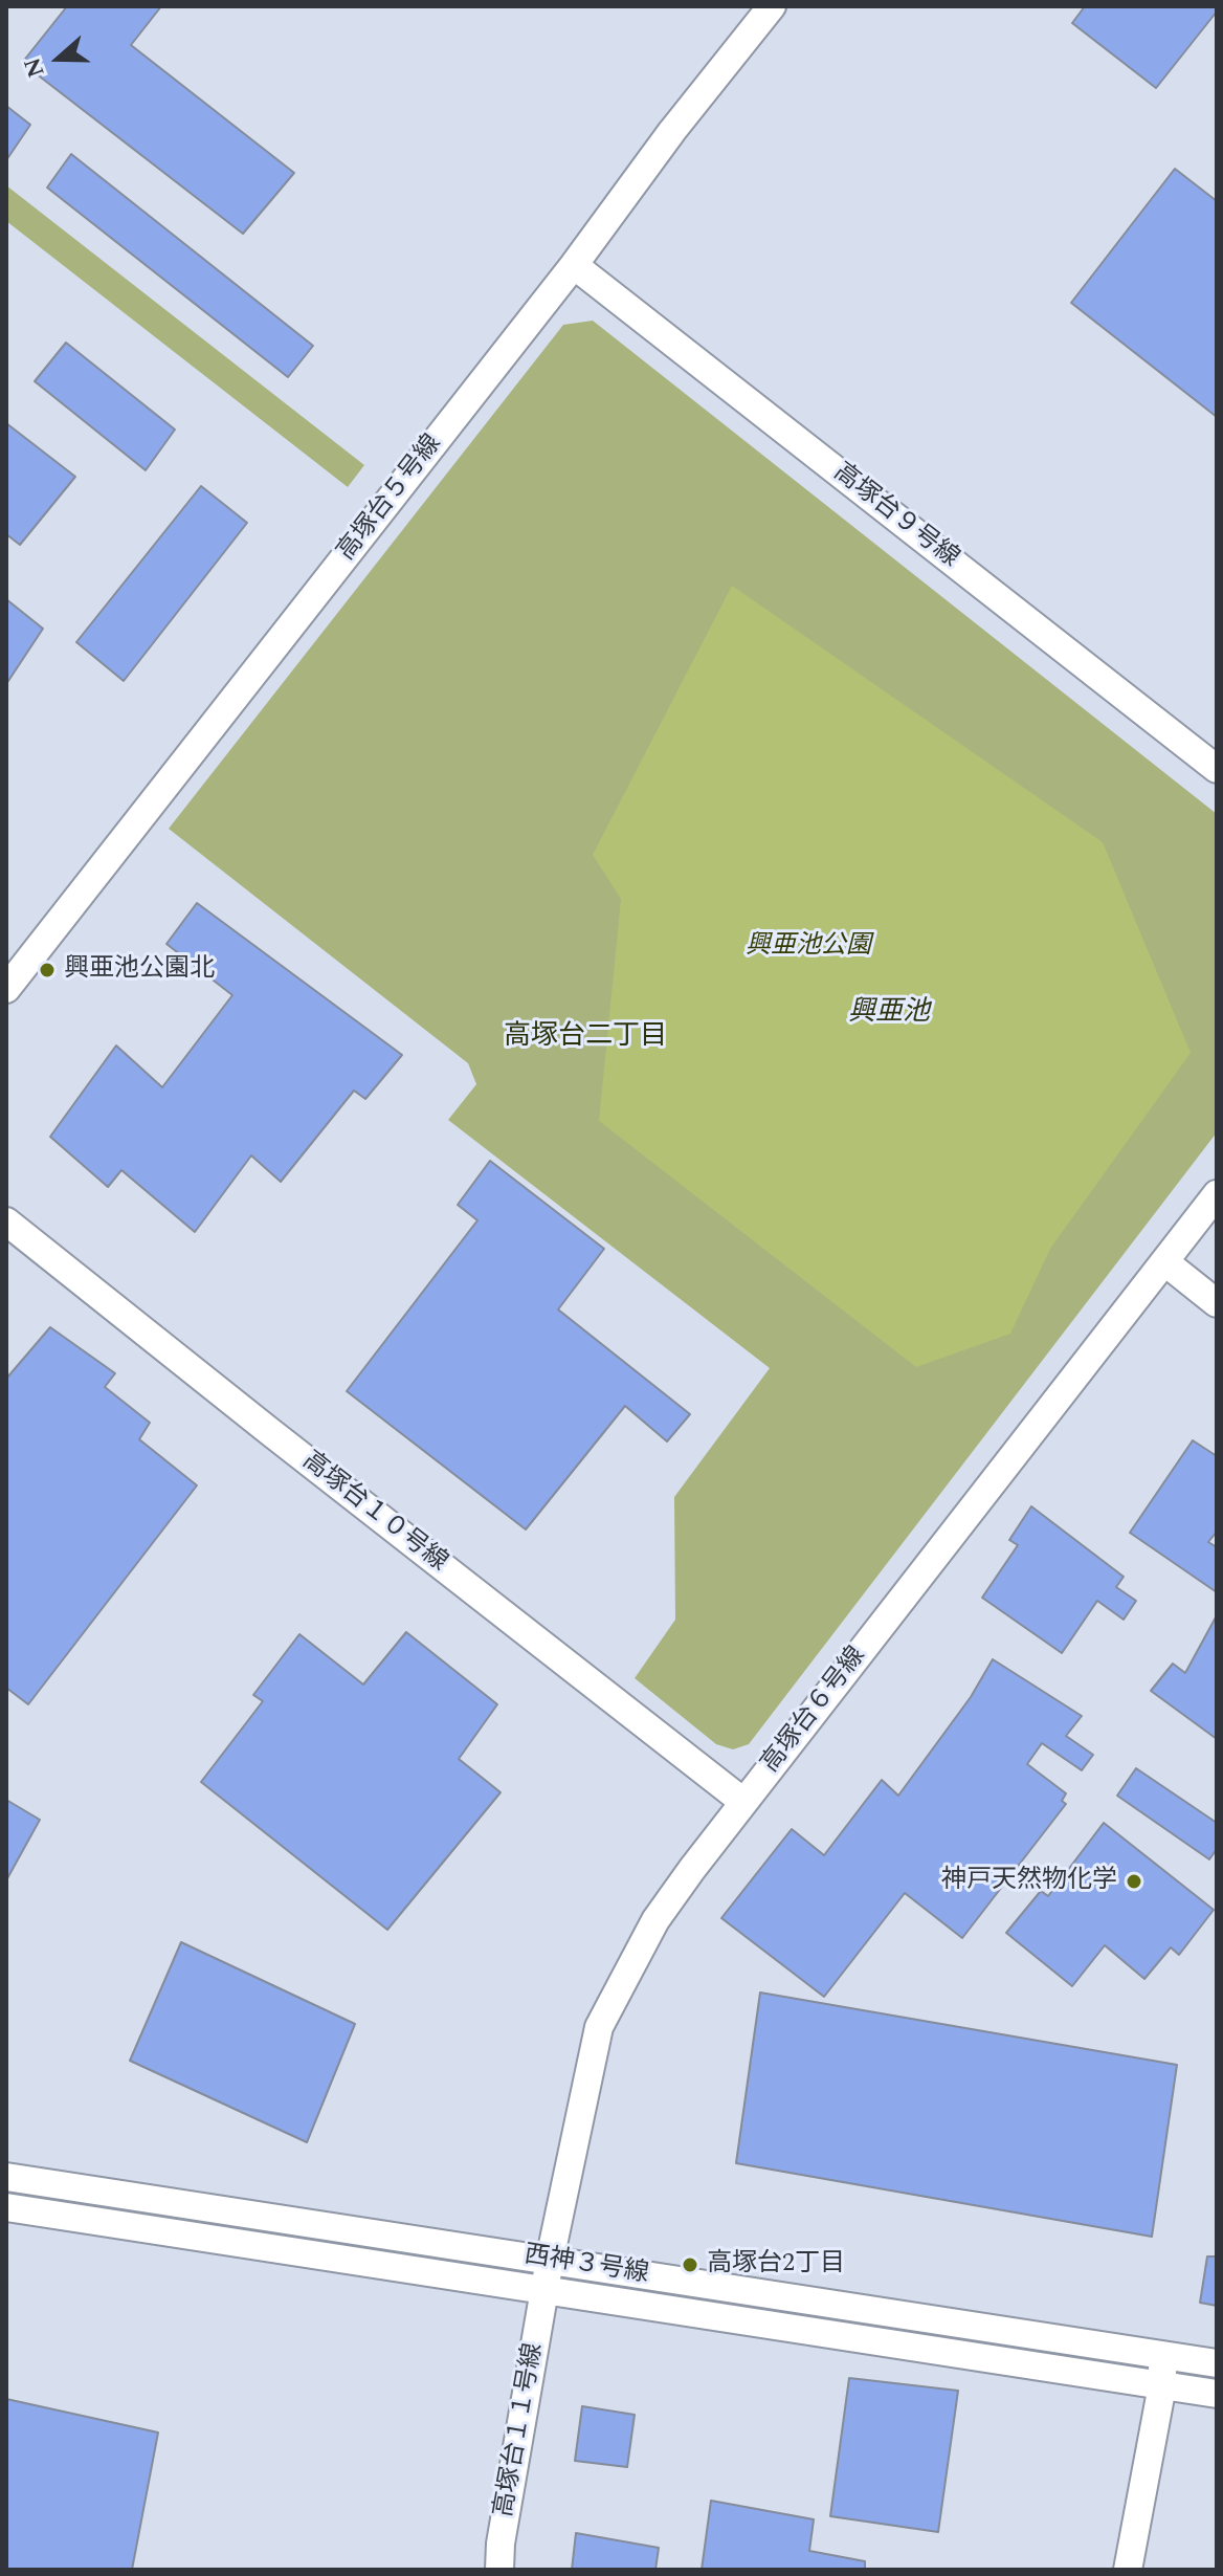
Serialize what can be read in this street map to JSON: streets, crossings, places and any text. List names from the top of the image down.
{
  "streets": {
    "street": [
      "高塚台５号線",
      "高塚台９号線",
      "高塚台１０号線",
      "高塚台６号線",
      "西神３号線",
      "高塚台１１号線"
    ]
  },
  "crossings": [
    ["高塚台５号線", "高塚台９号線"],
    ["高塚台１０号線", "高塚台６号線"],
    ["高塚台６号線", "西神３号線"],
    ["高塚台６号線", "高塚台１１号線"],
    ["西神３号線", "高塚台１１号線"]
  ],
  "districts": ["高塚台二丁目"],
  "water": ["興亜池"],
  "parks": ["興亜池公園"],
  "places": ["興亜池公園北", "神戸天然物化学", "高塚台2丁目"],
  "north": "left"
}
